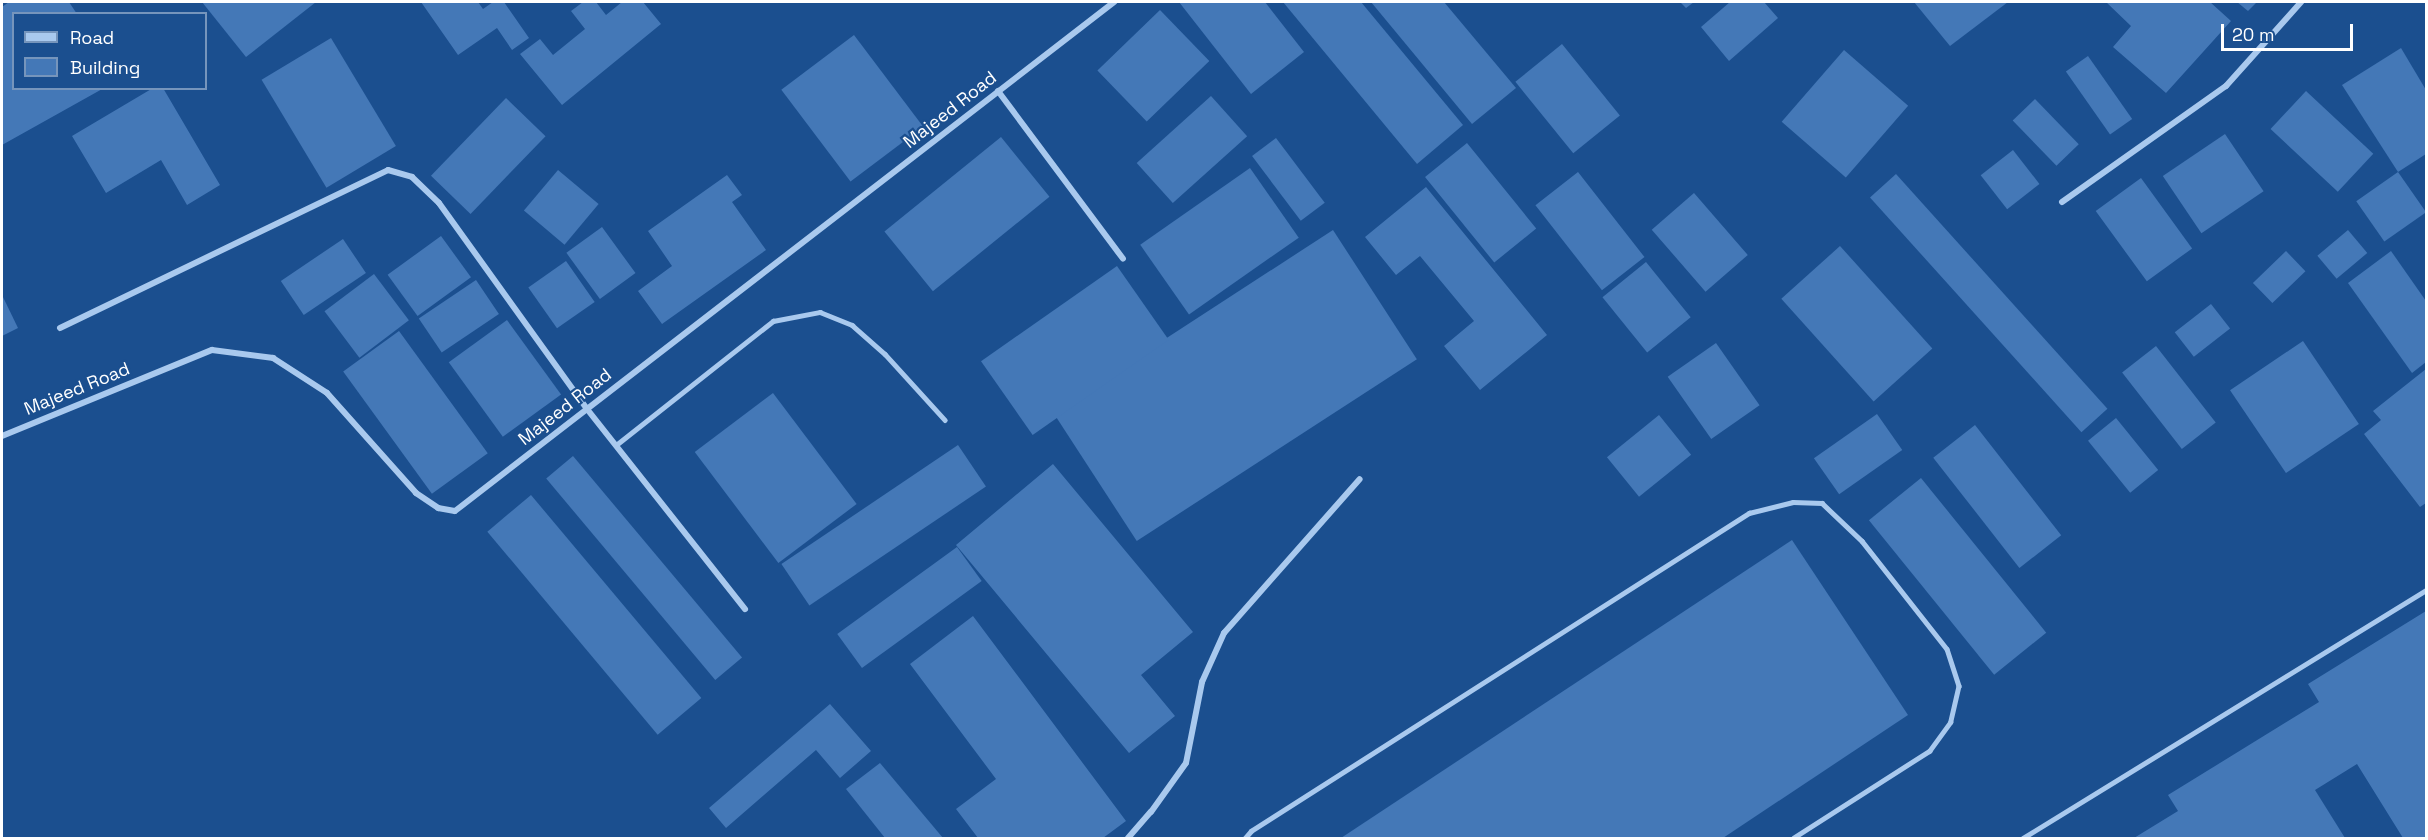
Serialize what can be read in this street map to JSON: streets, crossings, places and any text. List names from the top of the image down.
{
  "streets": {
    "street": ["Majeed Road"]
  },
  "legend": ["Road", "Building"],
  "scale_bar": "20 m"
}
